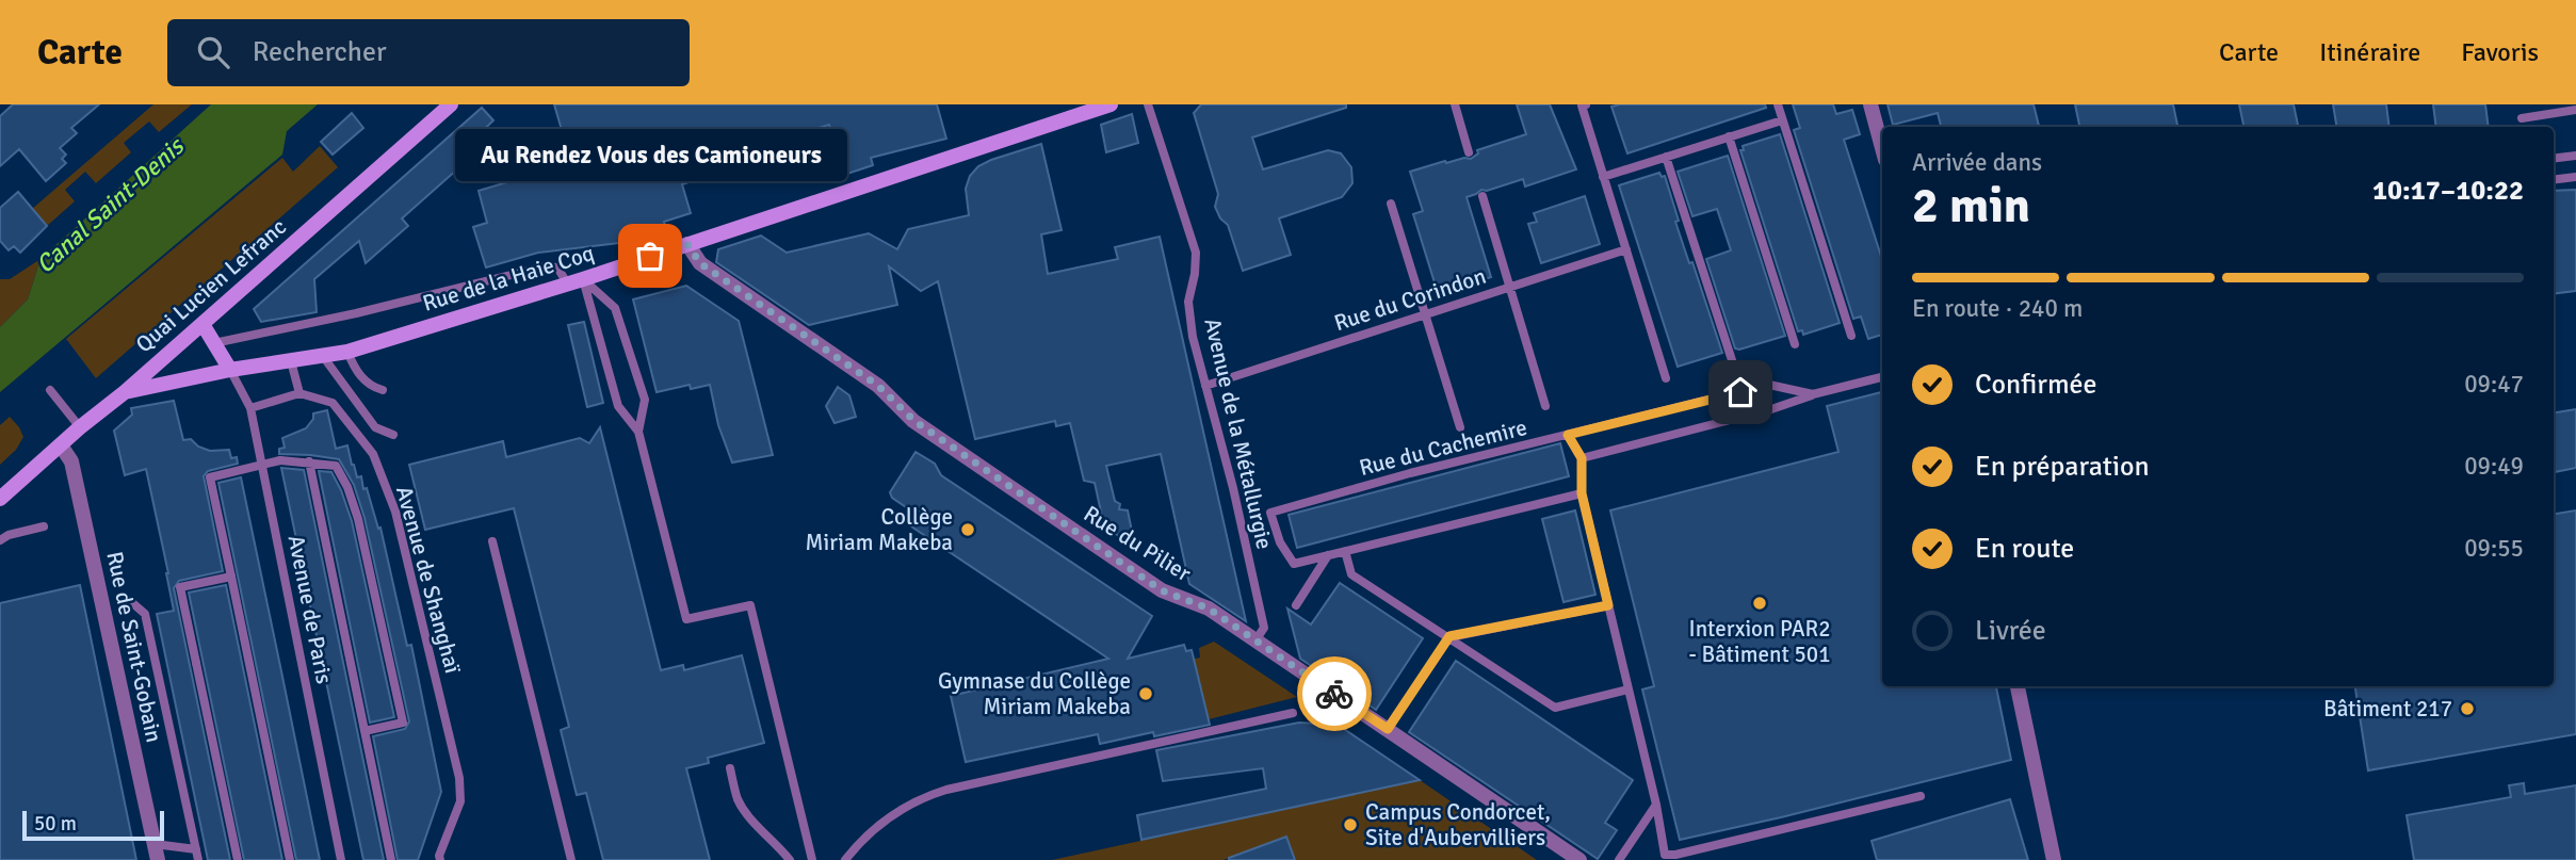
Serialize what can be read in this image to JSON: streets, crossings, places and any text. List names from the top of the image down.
{
  "streets": {
    "main road": ["Rue de la Haie Coq", "Quai Lucien Lefranc"],
    "street": ["Rue du Pilier", "Rue de Saint-Gobain"],
    "lane": [
      "Rue du Corindon",
      "Avenue de la Métallurgie",
      "Rue du Cachemire",
      "Avenue de Shanghaï",
      "Avenue de Paris"
    ]
  },
  "crossings": [
    ["Rue de la Haie Coq", "Quai Lucien Lefranc"],
    ["Rue de la Haie Coq", "Rue du Pilier"],
    ["Rue de la Haie Coq", "Avenue de Paris"],
    ["Quai Lucien Lefranc", "Rue de Saint-Gobain"],
    ["Rue du Corindon", "Avenue de la Métallurgie"],
    ["Avenue de la Métallurgie", "Rue du Pilier"]
  ],
  "water": ["Canal Saint-Denis"],
  "places": [
    "Au Rendez Vous des Camioneurs",
    "Collège Miriam Makeba",
    "Interxion PAR2 - Bâtiment 501",
    "Gymnase du Collège Miriam Makeba",
    "Bâtiment 217",
    "Campus Condorcet, Site d'Aubervilliers"
  ],
  "scale_bar": "50 m",
  "page": {
    "header": "Carte",
    "search": "Rechercher",
    "nav": ["Carte", "Itinéraire", "Favoris"],
    "heading": ["2 min", "Arrivée dans", "10:17–10:22"],
    "bubble": "Au Rendez Vous des Camioneurs",
    "bar": "En route · 240 m",
    "list": [
      ["Confirmée", "09:47"],
      ["En préparation", "09:49"],
      ["En route", "09:55"],
      "Livrée"
    ],
    "scale": "50 m"
  }
}
